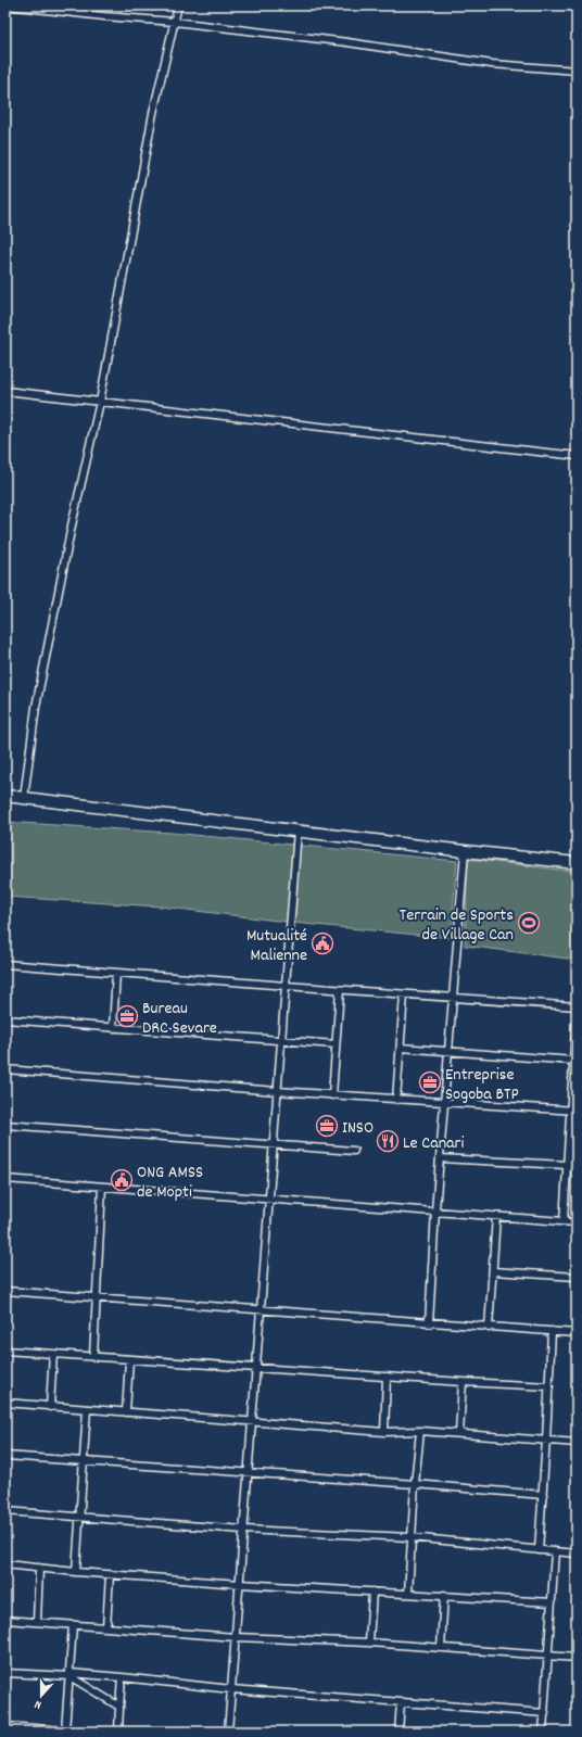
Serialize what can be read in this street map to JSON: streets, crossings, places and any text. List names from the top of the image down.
{
  "places": {
    "sports": ["Terrain de Sports de Village Can"],
    "public building": ["Mutualité Malienne", "ONG AMSS de Mopti"],
    "office": ["Bureau DRC Sevare", "Entreprise Sogoba BTP", "INSO"],
    "restaurant": ["Le Canari"]
  },
  "north": "bottom"
}
